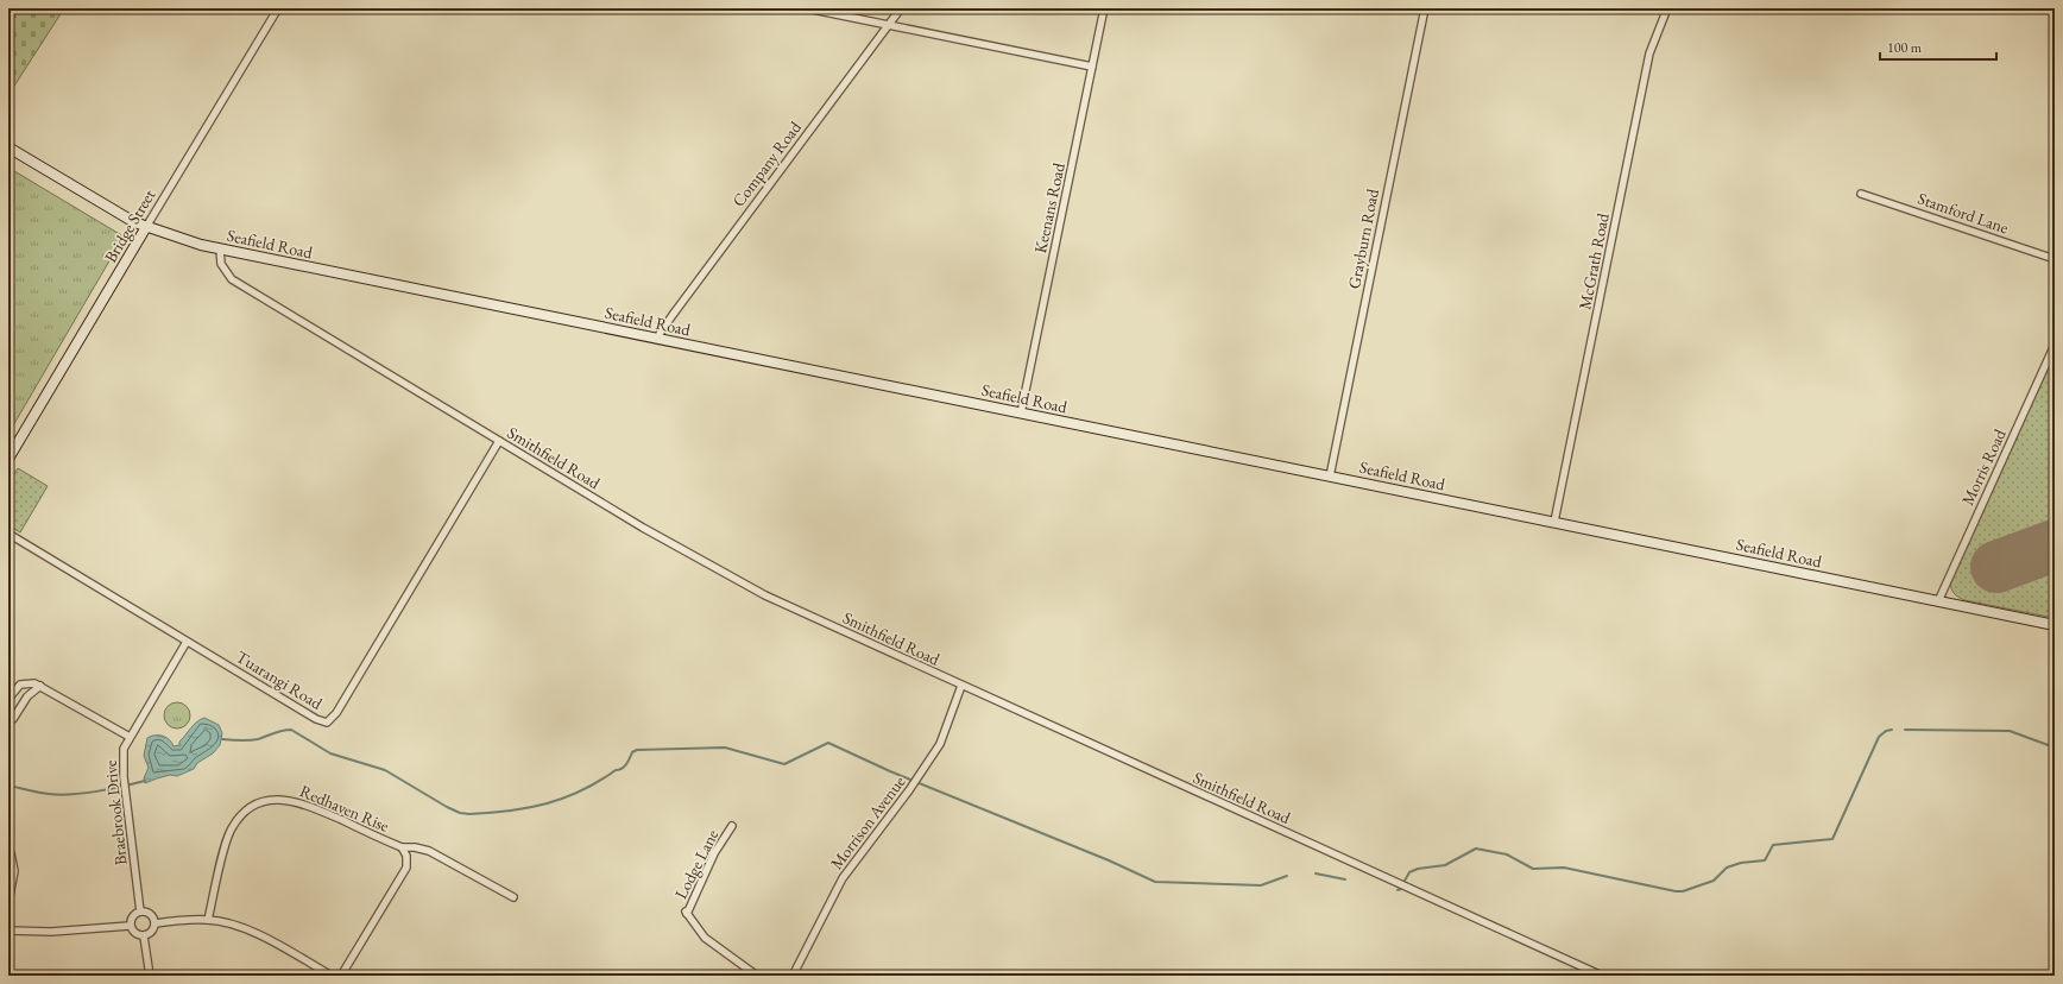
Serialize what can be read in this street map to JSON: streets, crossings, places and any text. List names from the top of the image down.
{
  "streets": {
    "street": [
      "Company Road",
      "Keenans Road",
      "Stamford Lane",
      "Bridge Street",
      "Grayburn Road",
      "Seafield Road",
      "McGrath Road",
      "Smithfield Road",
      "Morris Road",
      "Tuarangi Road",
      "Redhaven Rise",
      "Braebrook Drive",
      "Morrison Avenue",
      "Lodge Lane"
    ]
  },
  "crossings": [
    ["Company Road", "Seafield Road"],
    ["Keenans Road", "Seafield Road"],
    ["Bridge Street", "Seafield Road"],
    ["Grayburn Road", "Seafield Road"],
    ["Seafield Road", "McGrath Road"],
    ["Seafield Road", "Smithfield Road"],
    ["Seafield Road", "Morris Road"],
    ["Smithfield Road", "Tuarangi Road"],
    ["Smithfield Road", "Morrison Avenue"],
    ["Tuarangi Road", "Braebrook Drive"]
  ],
  "scale_bar": "100 m"
}
